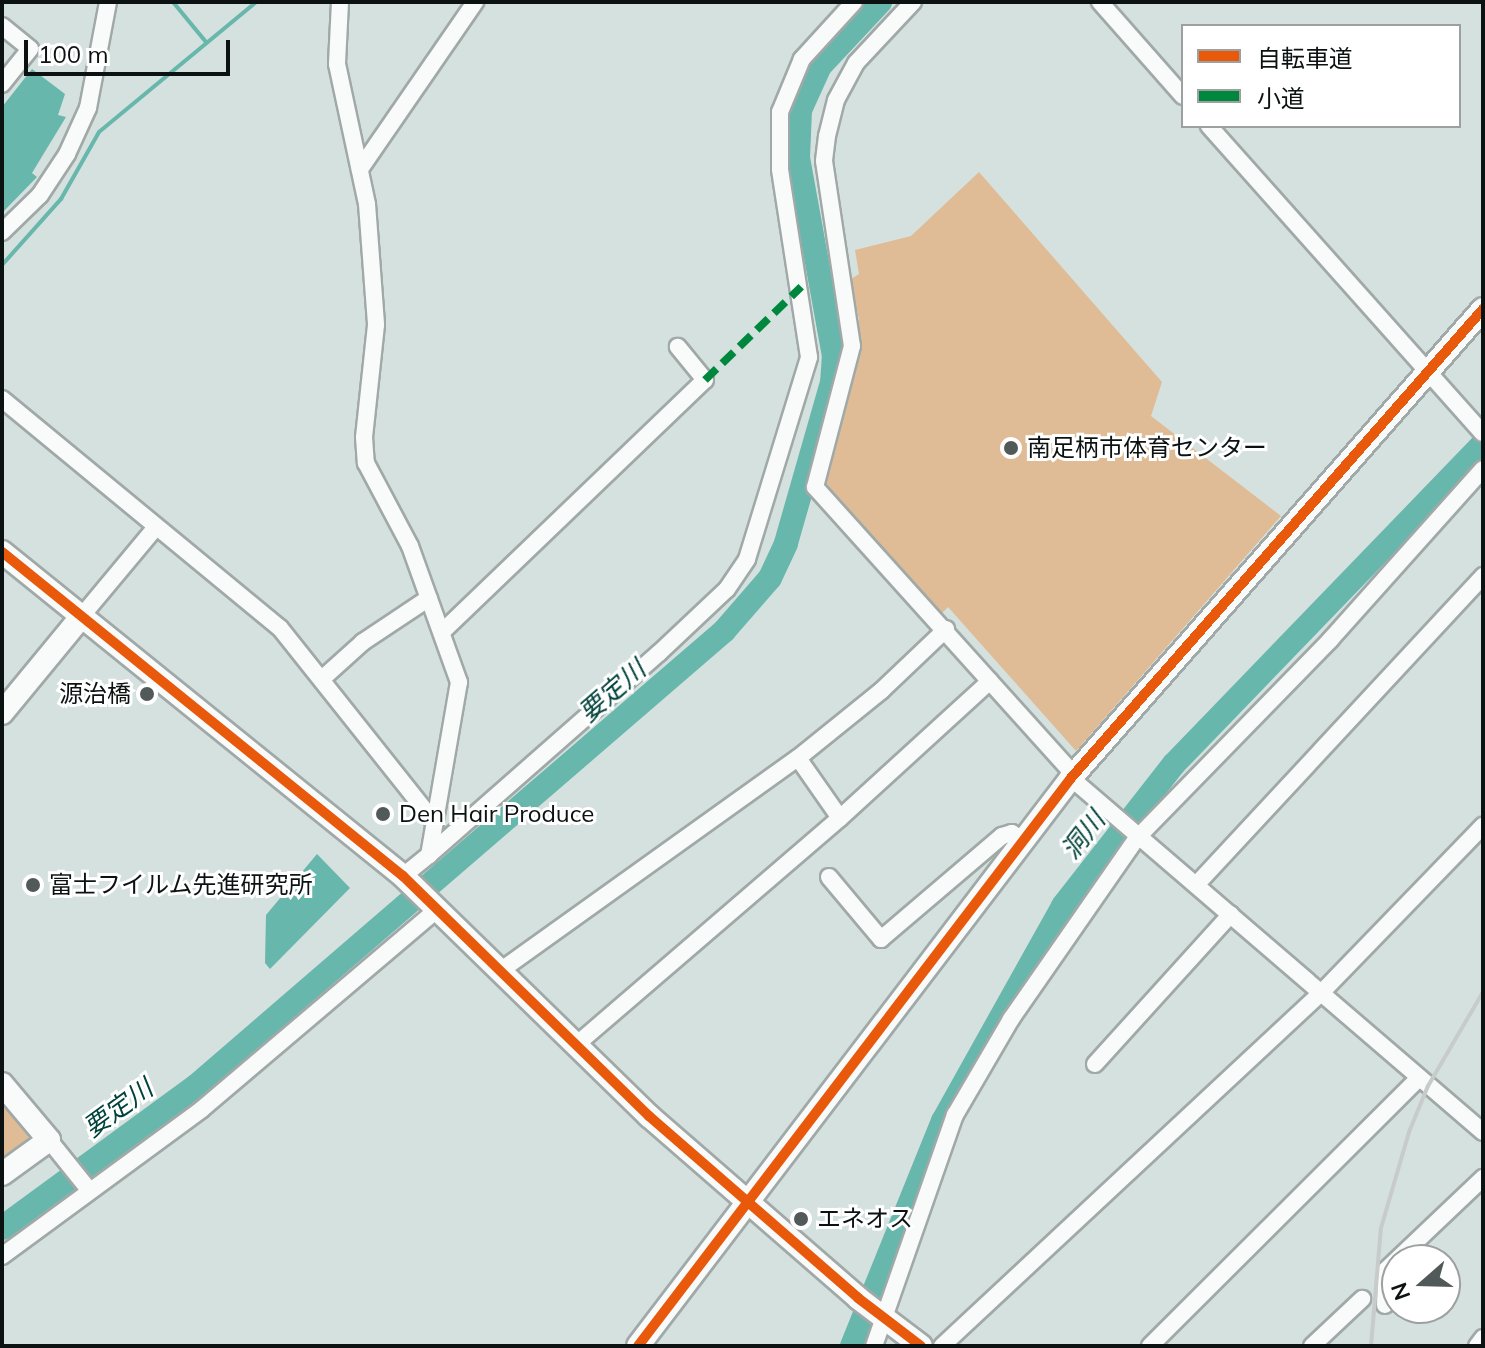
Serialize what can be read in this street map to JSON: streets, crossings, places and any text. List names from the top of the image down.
{
  "water": ["要定川", "洞川"],
  "places": [
    "南足柄市体育センター",
    "源治橋",
    "Den Hair Produce",
    "富士フイルム先進研究所",
    "エネオス"
  ],
  "legend": ["自転車道", "小道"],
  "scale_bar": "100 m",
  "north": "left"
}
